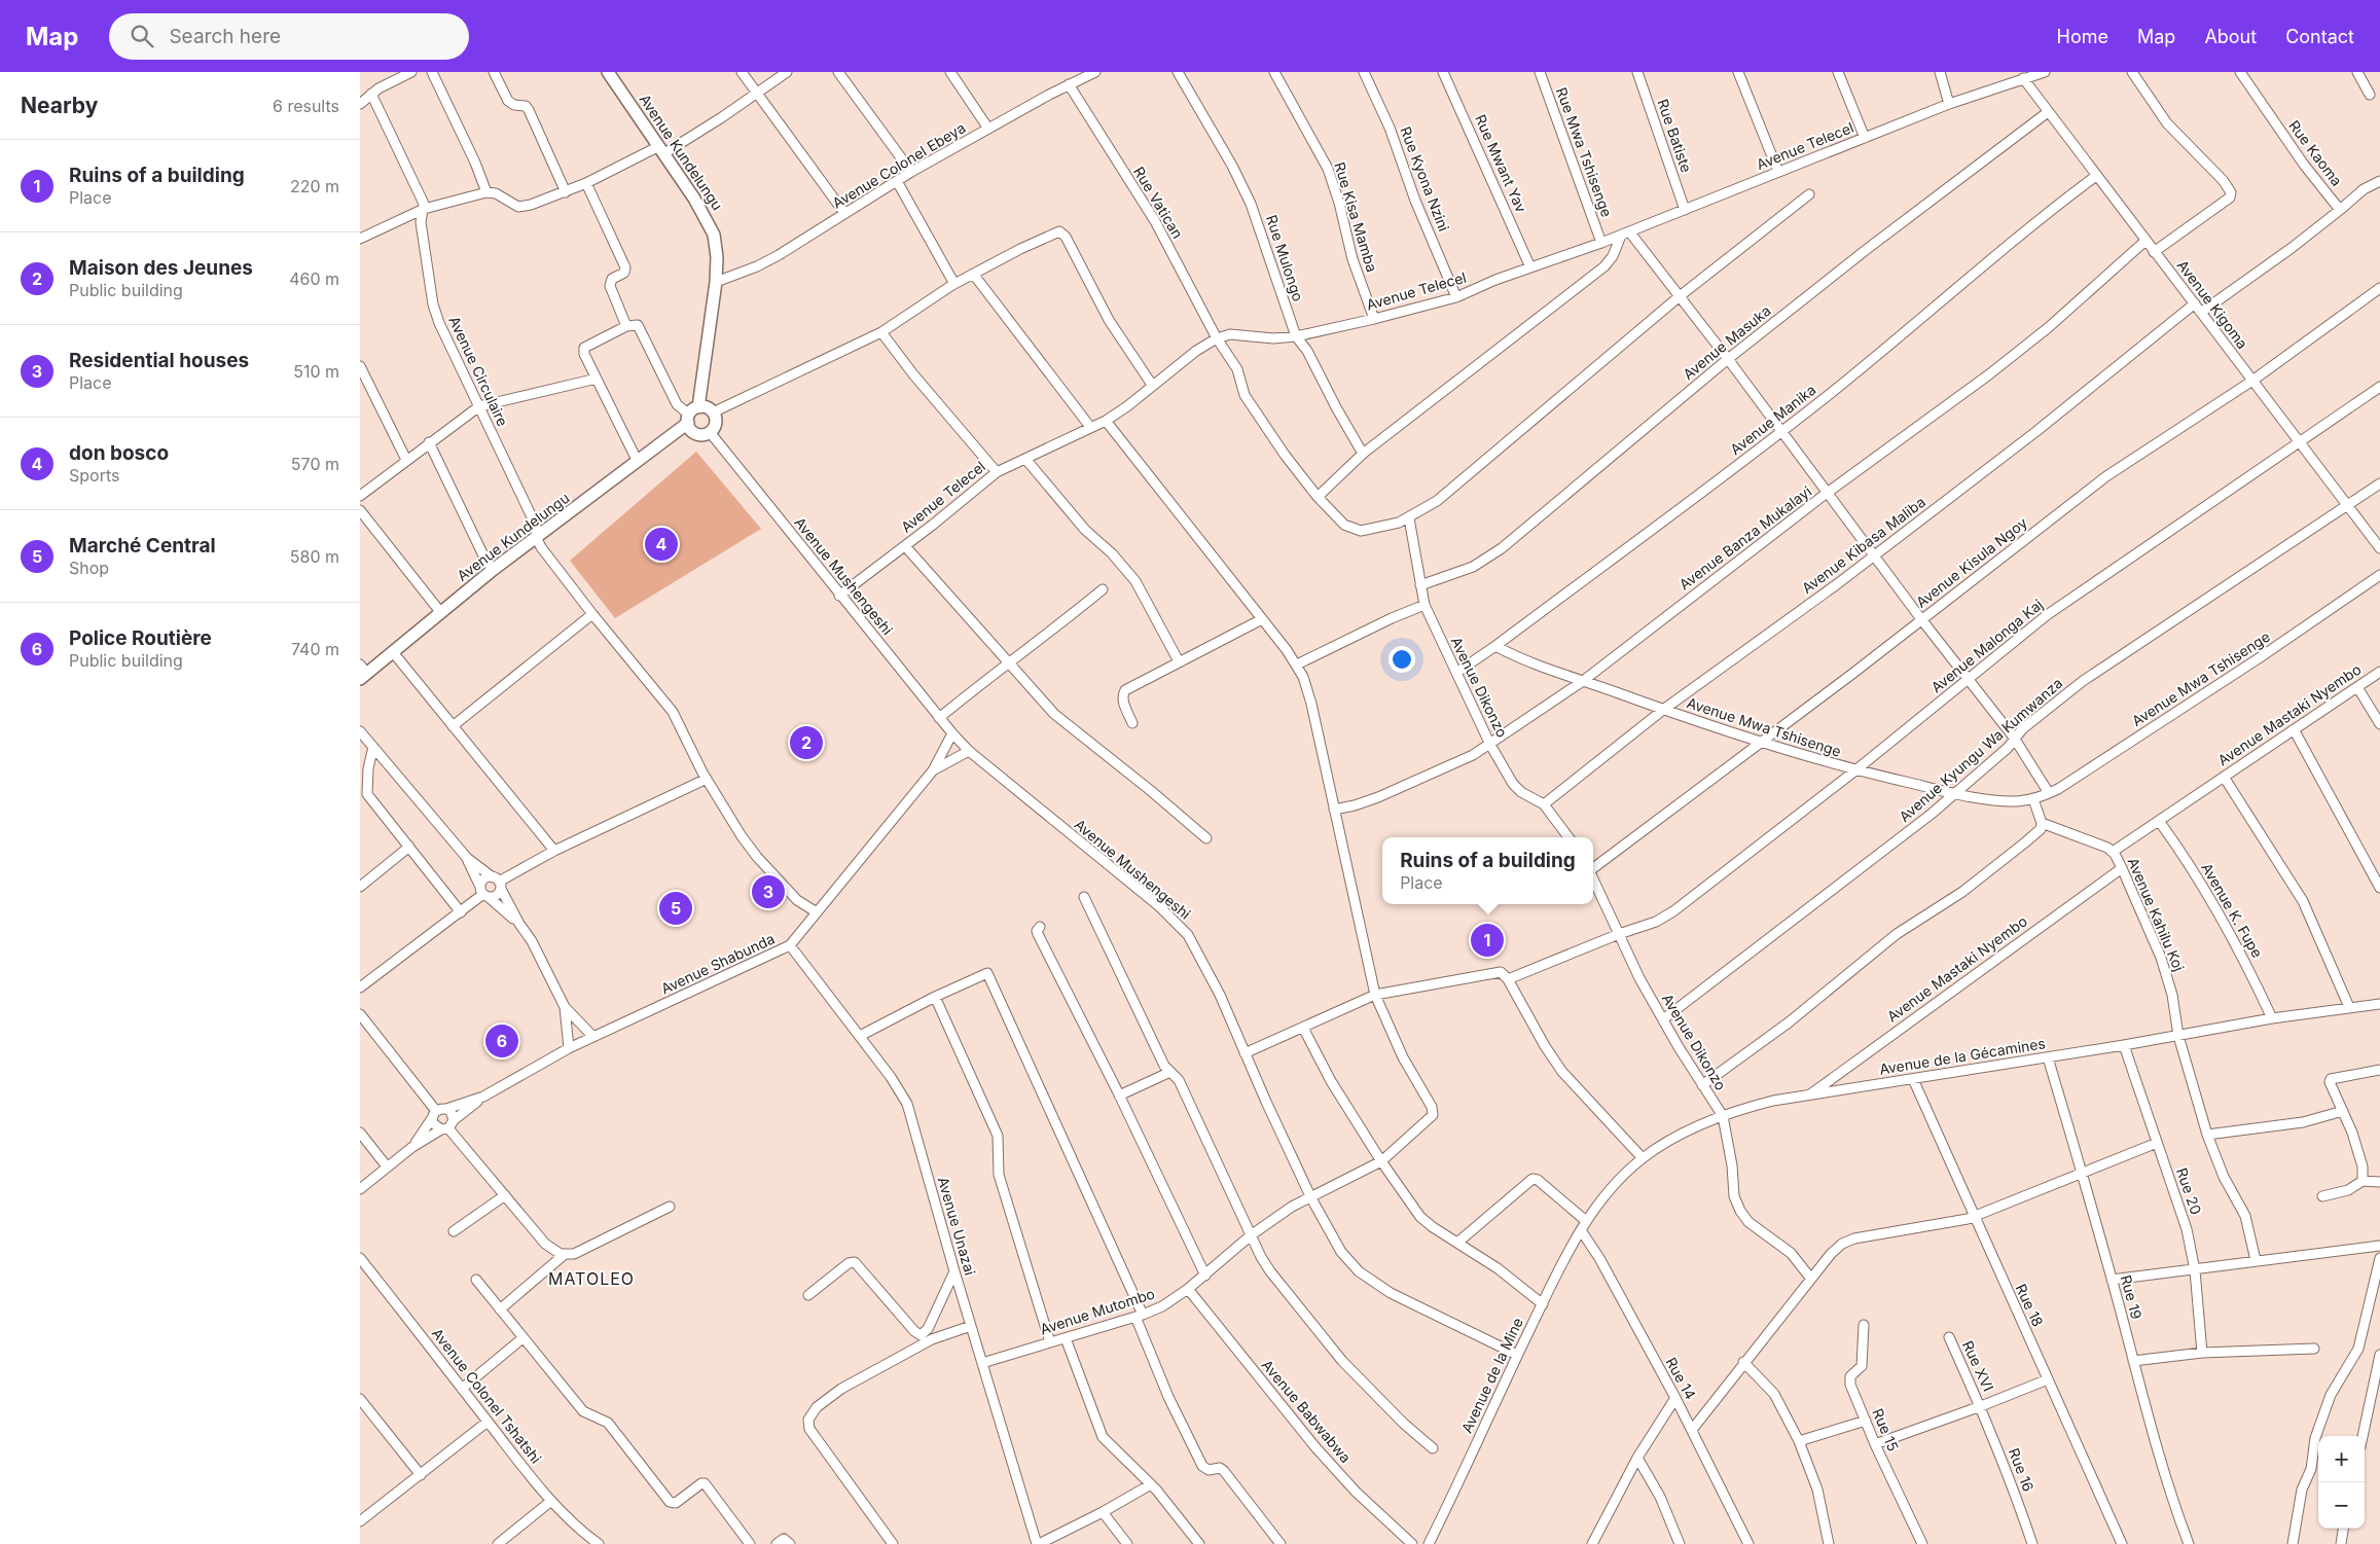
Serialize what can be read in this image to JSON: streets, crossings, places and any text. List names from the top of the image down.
{
  "streets": {
    "street": [
      "Rue Batiste",
      "Avenue Telecel",
      "Avenue Kundelungu",
      "Rue Mwa Tshisenge",
      "Rue Kaoma",
      "Rue Mwant Yav",
      "Avenue Colonel Ebeya",
      "Rue Kyona Nzini",
      "Rue Vatican",
      "Rue Kisa Mamba",
      "Rue Mulongo",
      "Avenue Kigoma",
      "Avenue Masuka",
      "Avenue Circulaire",
      "Avenue Manika",
      "Avenue Banza Mukalayi",
      "Avenue Kibasa Maliba",
      "Avenue Kisula Ngoy",
      "Avenue Mushengeshi",
      "Avenue Malonga Kaj",
      "Avenue Mwa Tshisenge",
      "Avenue Dikonzo",
      "Avenue Mastaki Nyembo",
      "Avenue Kyungu Wa Kumwanza",
      "Avenue K. Fupe",
      "Avenue Kahilu Koj",
      "Avenue Shabunda",
      "Avenue de la Gécamines",
      "Rue 20",
      "Avenue Unazai",
      "Rue 19",
      "Rue 18",
      "Avenue Mutombo",
      "Rue XVI",
      "Avenue de la Mine",
      "Rue 14",
      "Avenue Colonel Tshatshi",
      "Avenue Babwabwa",
      "Rue 15",
      "Rue 16"
    ]
  },
  "crossings": [
    ["Rue Batiste", "Avenue Telecel"],
    ["Avenue Telecel", "Rue Mwa Tshisenge"],
    ["Avenue Telecel", "Rue Mwant Yav"],
    ["Avenue Telecel", "Rue Kyona Nzini"],
    ["Avenue Telecel", "Rue Vatican"],
    ["Avenue Telecel", "Rue Kisa Mamba"],
    ["Avenue Telecel", "Rue Mulongo"],
    ["Avenue Telecel", "Avenue Kigoma"],
    ["Avenue Telecel", "Avenue Mushengeshi"],
    ["Avenue Kundelungu", "Avenue Colonel Ebeya"],
    ["Avenue Kundelungu", "Avenue Circulaire"],
    ["Avenue Kundelungu", "Avenue Mushengeshi"],
    ["Avenue Colonel Ebeya", "Rue Vatican"],
    ["Rue Vatican", "Avenue Dikonzo"],
    ["Avenue Kigoma", "Avenue Masuka"],
    ["Avenue Kigoma", "Avenue Manika"],
    ["Avenue Kigoma", "Avenue Banza Mukalayi"],
    ["Avenue Kigoma", "Avenue Kibasa Maliba"],
    ["Avenue Kigoma", "Avenue Kisula Ngoy"],
    ["Avenue Kigoma", "Avenue Malonga Kaj"],
    ["Avenue Kigoma", "Avenue Kyungu Wa Kumwanza"],
    ["Avenue Masuka", "Avenue Dikonzo"],
    ["Avenue Circulaire", "Avenue Shabunda"],
    ["Avenue Manika", "Avenue Mwa Tshisenge"],
    ["Avenue Manika", "Avenue Dikonzo"],
    ["Avenue Banza Mukalayi", "Avenue Mwa Tshisenge"],
    ["Avenue Banza Mukalayi", "Avenue Dikonzo"],
    ["Avenue Kibasa Maliba", "Avenue Mwa Tshisenge"],
    ["Avenue Kibasa Maliba", "Avenue Dikonzo"],
    ["Avenue Kisula Ngoy", "Avenue Mwa Tshisenge"],
    ["Avenue Mushengeshi", "Avenue Mutombo"],
    ["Avenue Mushengeshi", "Avenue de la Mine"],
    ["Avenue Malonga Kaj", "Avenue Mwa Tshisenge"],
    ["Avenue Malonga Kaj", "Avenue Dikonzo"],
    ["Avenue Mwa Tshisenge", "Avenue Kyungu Wa Kumwanza"],
    ["Avenue Dikonzo", "Avenue Kyungu Wa Kumwanza"],
    ["Avenue Dikonzo", "Avenue de la Gécamines"],
    ["Avenue Mastaki Nyembo", "Avenue K. Fupe"],
    ["Avenue Mastaki Nyembo", "Avenue Kahilu Koj"],
    ["Avenue Mastaki Nyembo", "Avenue de la Gécamines"],
    ["Avenue K. Fupe", "Avenue de la Gécamines"],
    ["Avenue Kahilu Koj", "Avenue de la Gécamines"],
    ["Avenue Shabunda", "Avenue Unazai"],
    ["Avenue de la Gécamines", "Rue 20"],
    ["Avenue de la Gécamines", "Rue 19"],
    ["Avenue de la Gécamines", "Rue 18"],
    ["Avenue de la Gécamines", "Avenue de la Mine"],
    ["Avenue Unazai", "Avenue Mutombo"],
    ["Avenue Mutombo", "Avenue Babwabwa"],
    ["Rue XVI", "Rue 16"],
    ["Avenue de la Mine", "Rue 14"]
  ],
  "districts": ["MATOLEO"],
  "page": {
    "header": "Map",
    "search": "Search here",
    "nav": [
      "Home",
      "Map",
      "About",
      "Contact"
    ],
    "heading": ["Nearby", "6 results"],
    "list": [
      {
        "mark": "1",
        "name": "Ruins of a building",
        "note": "Place",
        "value": "220 m"
      },
      {
        "mark": "2",
        "name": "Maison des Jeunes",
        "note": "Public building",
        "value": "460 m"
      },
      {
        "mark": "3",
        "name": "Residential houses",
        "note": "Place",
        "value": "510 m"
      },
      {
        "mark": "4",
        "name": "don bosco",
        "note": "Sports",
        "value": "570 m"
      },
      {
        "mark": "5",
        "name": "Marché Central",
        "note": "Shop",
        "value": "580 m"
      },
      {
        "mark": "6",
        "name": "Police Routière",
        "note": "Public building",
        "value": "740 m"
      }
    ],
    "pins": [
      "4",
      "2",
      "3",
      "5",
      "1",
      "6"
    ],
    "popup": ["Ruins of a building", "Place"],
    "map_buttons": ["+", "−"]
  }
}
